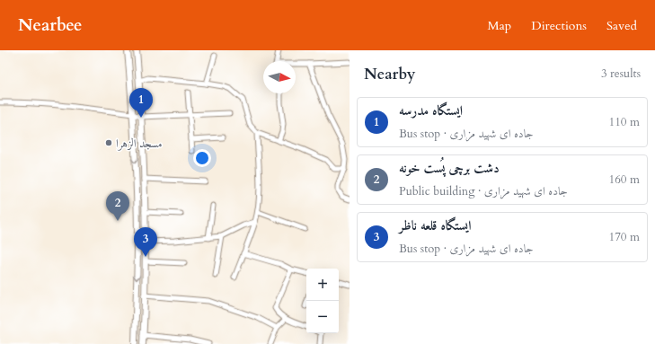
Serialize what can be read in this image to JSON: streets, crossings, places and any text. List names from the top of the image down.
{
  "places": ["مسجد الزهرا"],
  "north": "right",
  "page": {
    "header": "Nearbee",
    "nav": ["Map", "Directions", "Saved"],
    "heading": ["Nearby", "3 results"],
    "pins": ["1", "2", "3"],
    "list": [
      {
        "mark": "1",
        "name": "ایستگاه مدرسه",
        "note": "Bus stop · جاده ای شهید مزاری",
        "value": "110 m"
      },
      {
        "mark": "2",
        "name": "دشت برچی پُست خونه",
        "note": "Public building · جاده ای شهید مزاری",
        "value": "160 m"
      },
      {
        "mark": "3",
        "name": "ایستگاه قلعه ناظر",
        "note": "Bus stop · جاده ای شهید مزاری",
        "value": "170 m"
      }
    ],
    "map_buttons": ["+", "−"]
  }
}
